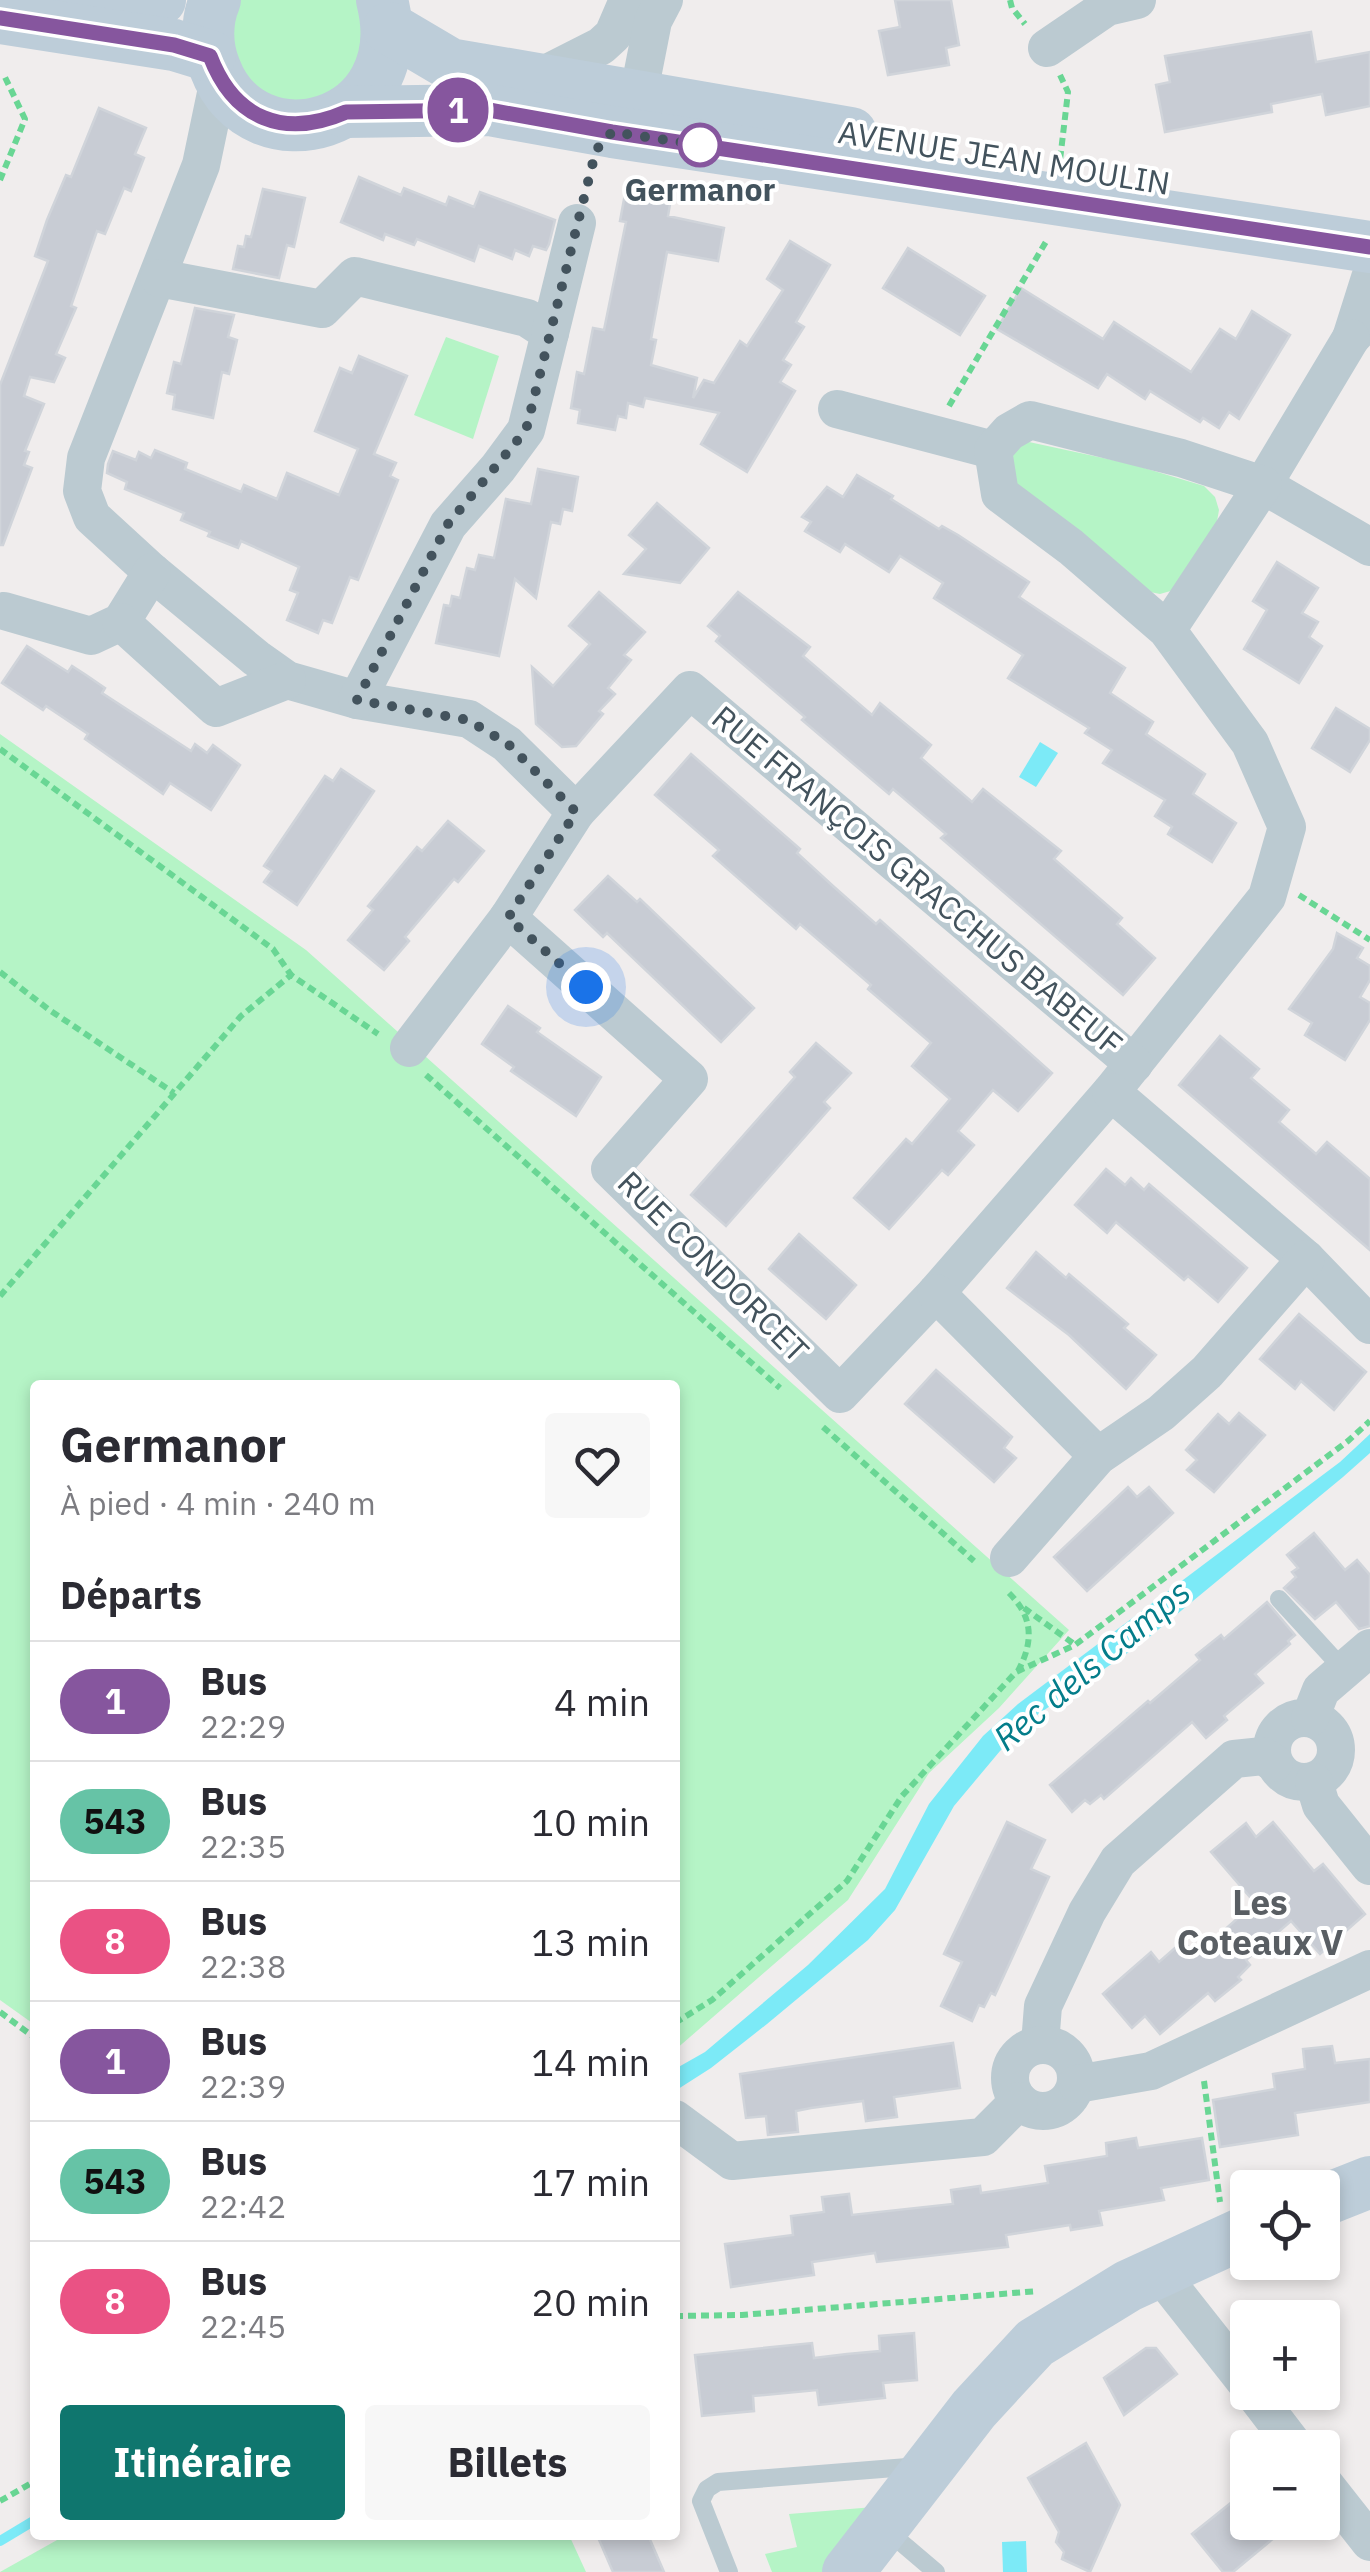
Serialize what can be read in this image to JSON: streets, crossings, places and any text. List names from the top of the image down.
{
  "streets": {
    "main road": ["AVENUE JEAN MOULIN"],
    "street": ["RUE FRANÇOIS GRACCHUS BABEUF", "RUE CONDORCET"]
  },
  "crossings": [
    ["RUE FRANÇOIS GRACCHUS BABEUF", "RUE CONDORCET"]
  ],
  "districts": ["Les Coteaux V"],
  "water": ["Rec dels Camps"],
  "places": ["Germanor"],
  "lines": ["bus line 1"],
  "page": {
    "on_map": "1",
    "heading": [
      ["Germanor", "À pied · 4 min · 240 m"],
      "Départs"
    ],
    "list": [
      {
        "mark": "1",
        "name": "Bus",
        "note": "22:29",
        "value": "4 min"
      },
      {
        "mark": "543",
        "name": "Bus",
        "note": "22:35",
        "value": "10 min"
      },
      {
        "mark": "8",
        "name": "Bus",
        "note": "22:38",
        "value": "13 min"
      },
      {
        "mark": "1",
        "name": "Bus",
        "note": "22:39",
        "value": "14 min"
      },
      {
        "mark": "543",
        "name": "Bus",
        "note": "22:42",
        "value": "17 min"
      },
      {
        "mark": "8",
        "name": "Bus",
        "note": "22:45",
        "value": "20 min"
      }
    ],
    "map_buttons": ["+", "−"],
    "buttons": ["Itinéraire", "Billets"]
  }
}
